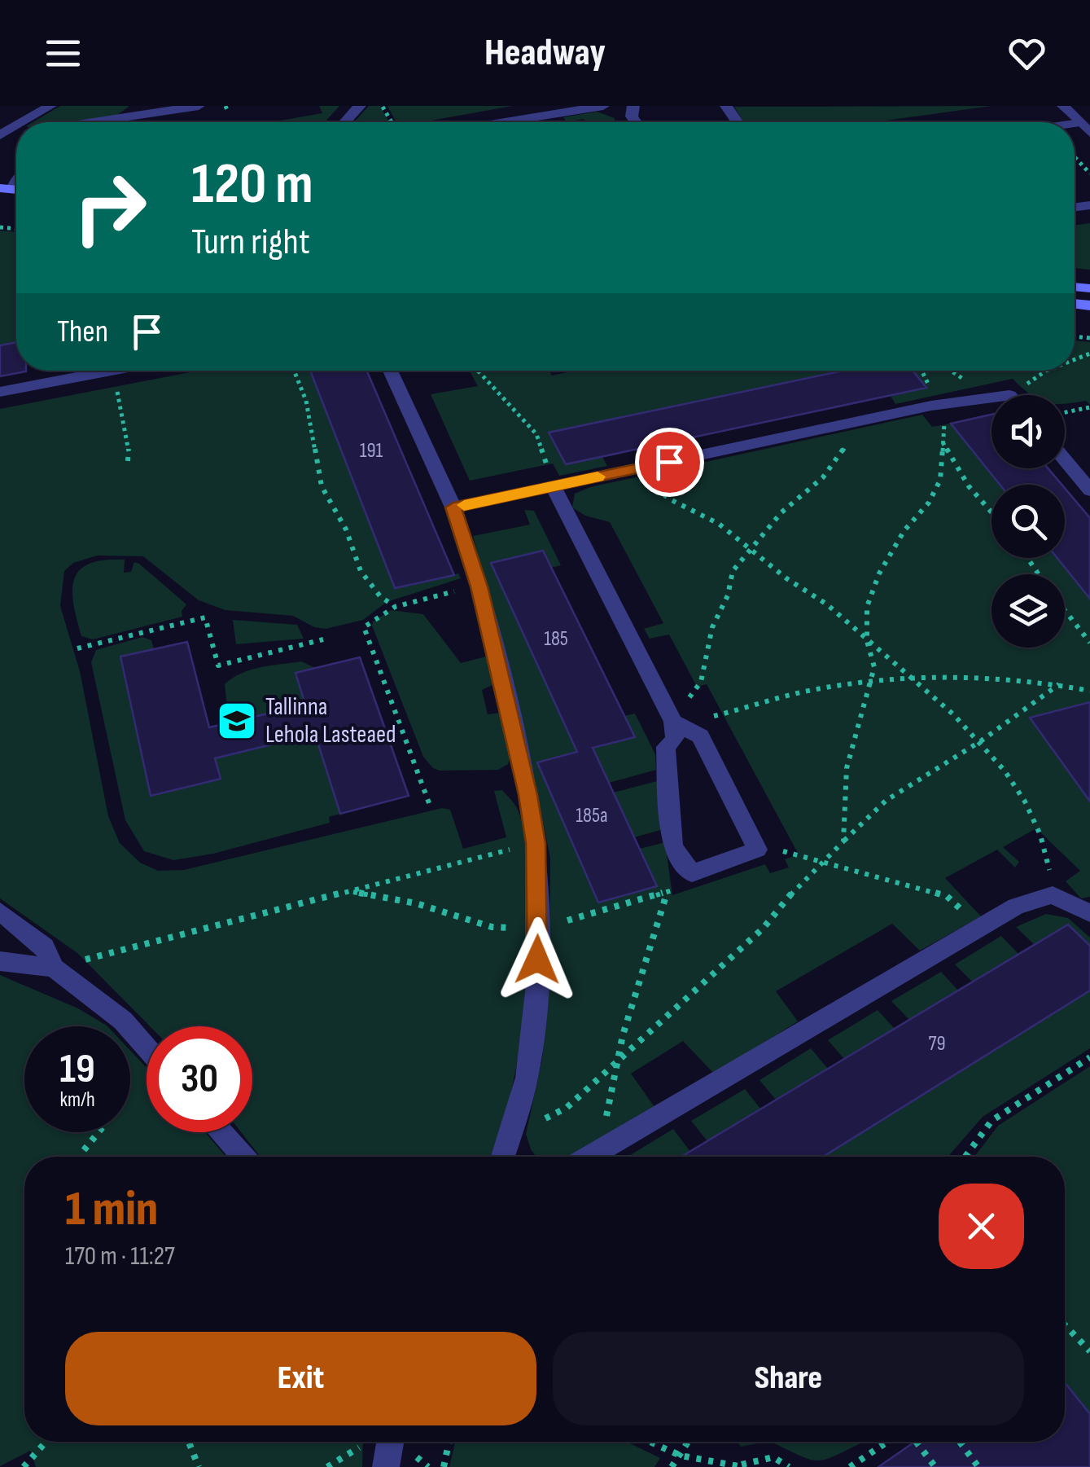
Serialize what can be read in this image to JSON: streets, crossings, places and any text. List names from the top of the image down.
{
  "places": {
    "school or university": ["Tallinna Lehola Lasteaed"]
  },
  "house_numbers": [
    "191",
    "185",
    "185a",
    "79"
  ],
  "page": {
    "header": "Headway",
    "turn": ["120 m", "Turn right"],
    "then": "Then",
    "speed": "19 km/h",
    "limit": "30",
    "heading": ["1 min", "170 m · 11:27"],
    "buttons": ["Exit", "Share"]
  }
}
